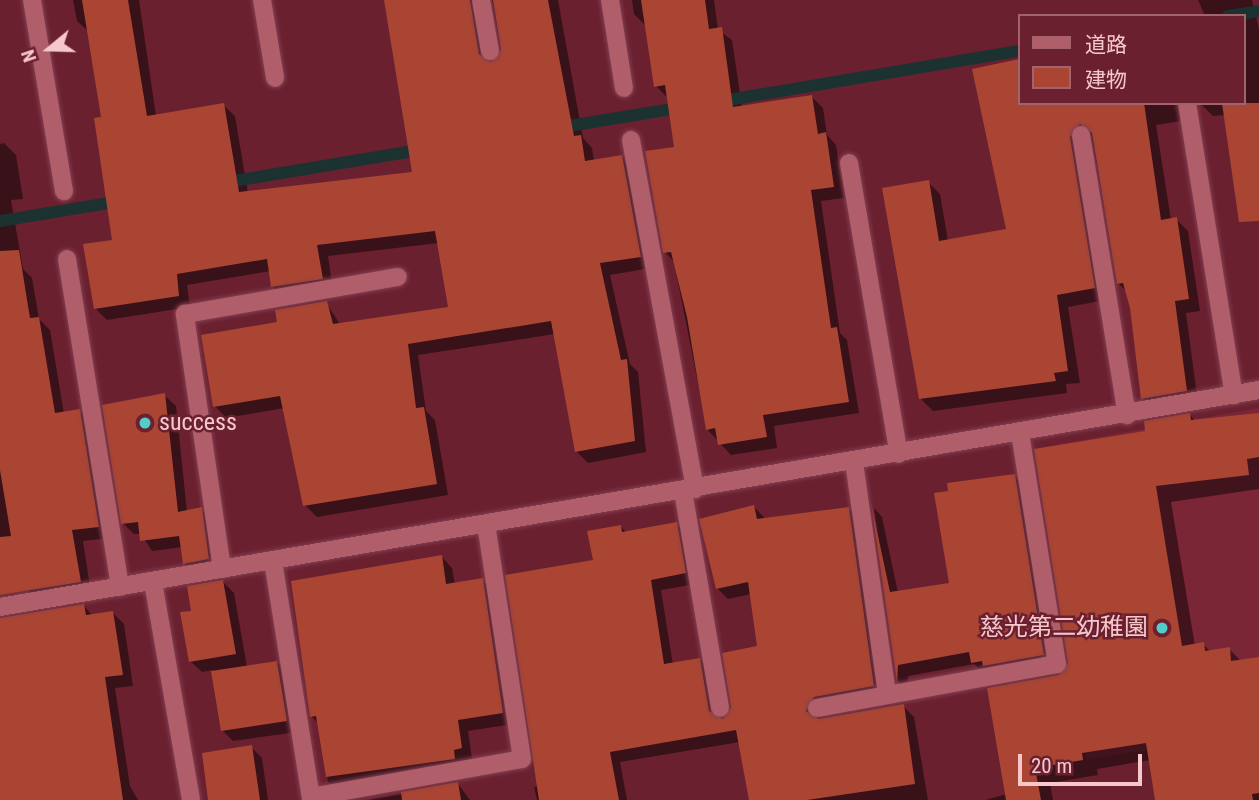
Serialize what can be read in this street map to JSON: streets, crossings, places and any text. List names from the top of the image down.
{
  "places": ["success", "慈光第二幼稚園"],
  "legend": ["道路", "建物"],
  "scale_bar": "20 m",
  "north": "left"
}
